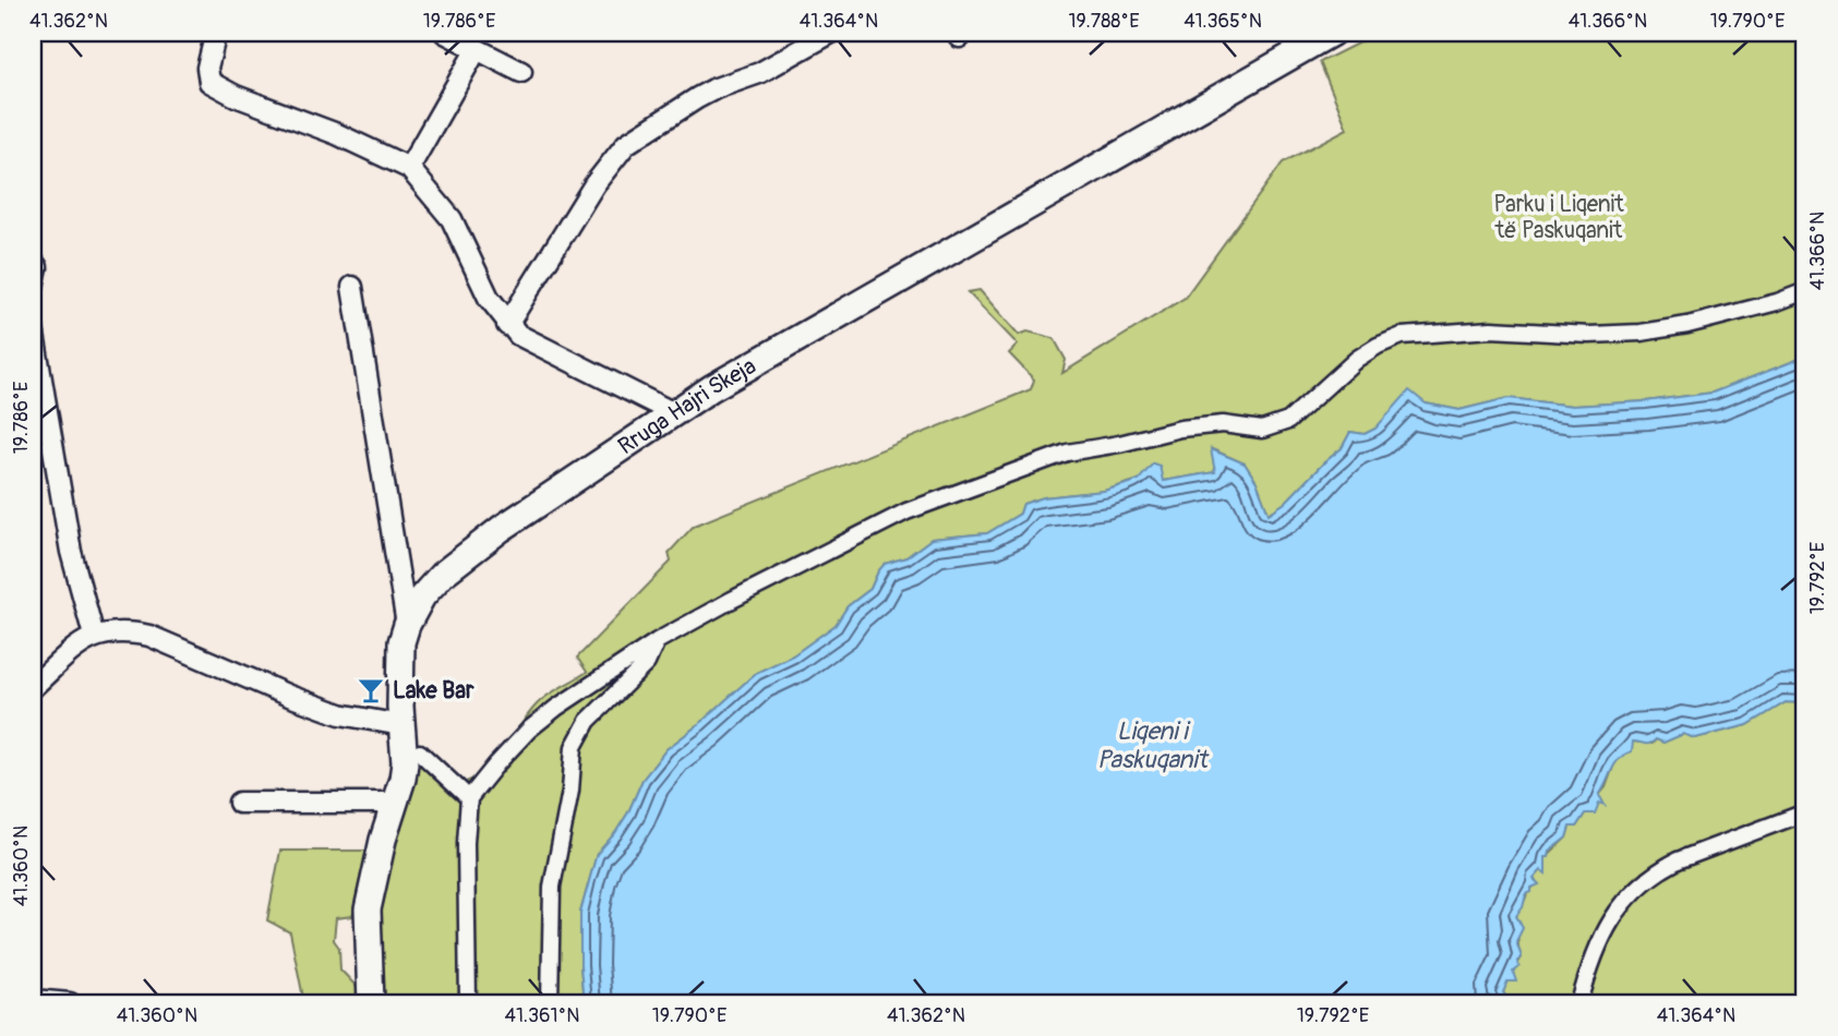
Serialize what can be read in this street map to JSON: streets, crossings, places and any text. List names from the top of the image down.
{
  "streets": {
    "street": ["Rruga Hajri Skeja"]
  },
  "water": ["Liqeni i Paskuqanit"],
  "parks": ["Parku i Liqenit të Paskuqanit"],
  "places": {
    "bar": ["Lake Bar"]
  },
  "coordinates": [
    "41.362°N",
    "19.786°E",
    "41.364°N",
    "19.788°E",
    "41.365°N",
    "41.366°N",
    "19.790°E",
    "19.792°E",
    "41.360°N",
    "41.361°N"
  ]
}
